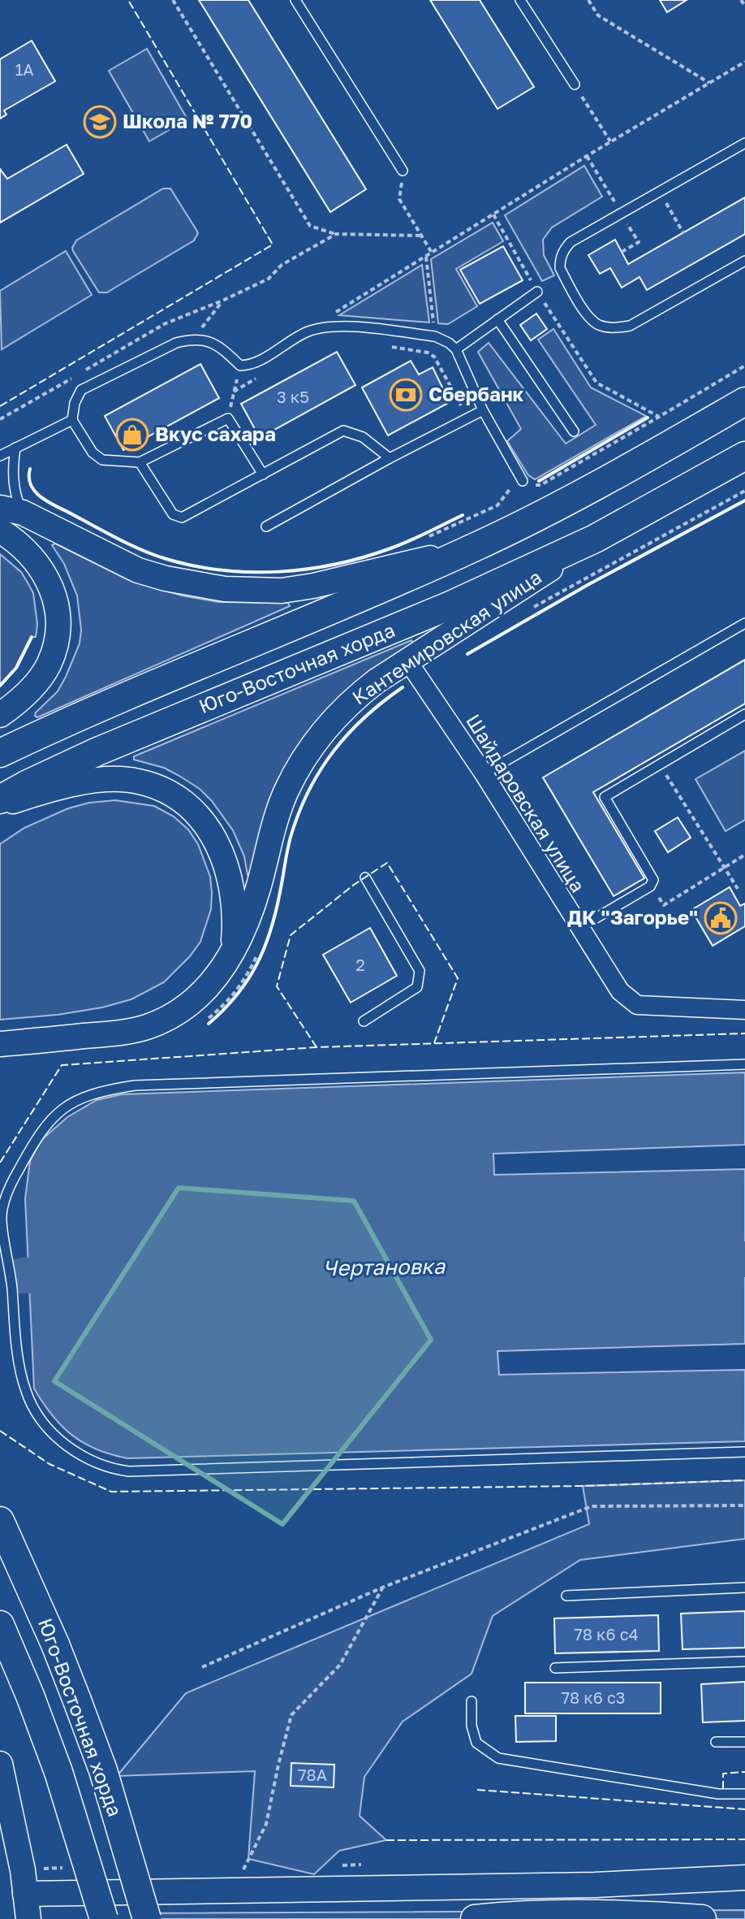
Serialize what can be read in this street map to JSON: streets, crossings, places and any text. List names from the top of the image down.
{
  "streets": {
    "main road": ["Кантемировская улица", "Юго-Восточная хорда"],
    "street": ["Шайдаровская улица"]
  },
  "crossings": [
    ["Кантемировская улица", "Юго-Восточная хорда"],
    ["Кантемировская улица", "Шайдаровская улица"]
  ],
  "water": ["Чертановка"],
  "places": {
    "school or university": ["Школа № 770"],
    "bank": ["Сбербанк"],
    "shop": ["Вкус сахара"],
    "public building": ["ДК \"Загорье\""]
  },
  "house_numbers": [
    "1А",
    "3 к5",
    "2",
    "78 к6 с4",
    "78 к6 с3",
    "78А"
  ]
}
